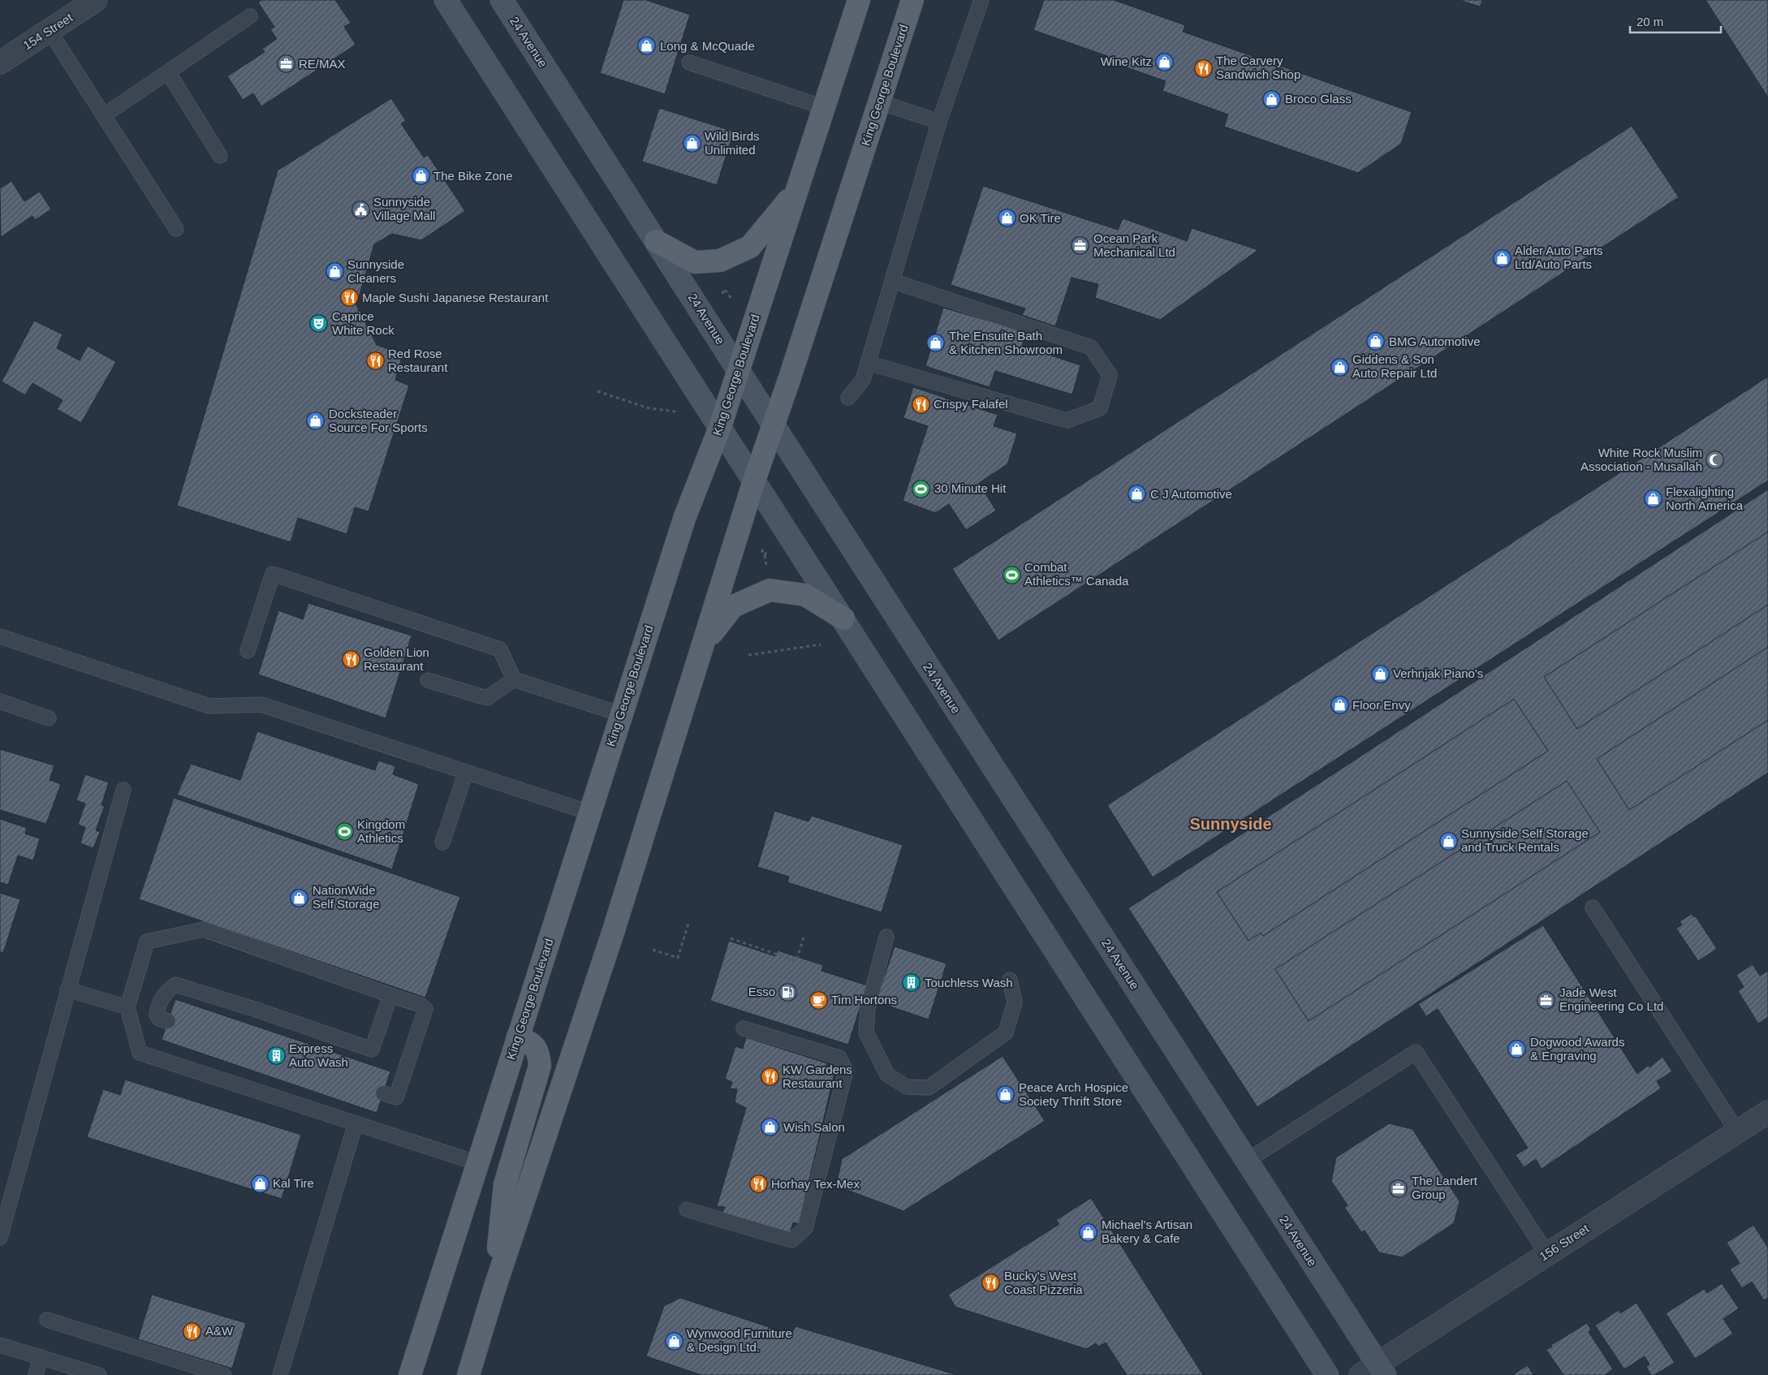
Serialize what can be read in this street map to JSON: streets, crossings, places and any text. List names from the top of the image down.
{
  "streets": {
    "main road": ["24 Avenue", "King George Boulevard"],
    "street": ["154 Street", "156 Street"]
  },
  "crossings": [
    ["24 Avenue", "King George Boulevard"],
    ["24 Avenue", "156 Street"]
  ],
  "districts": ["Sunnyside"],
  "places": {
    "shop": [
      "Long & McQuade",
      "Wine Kitz",
      "Broco Glass",
      "Wild Birds Unlimited",
      "The Bike Zone",
      "OK Tire",
      "Alder Auto Parts Ltd/Auto Parts",
      "Sunnyside Cleaners",
      "BMG Automotive",
      "The Ensuite Bath & Kitchen Showroom",
      "Giddens & Son Auto Repair Ltd",
      "Docksteader Source For Sports",
      "C J Automotive",
      "Flexalighting North America",
      "Verhnjak Piano's",
      "Floor Envy",
      "Sunnyside Self Storage and Truck Rentals",
      "NationWide Self Storage",
      "Dogwood Awards & Engraving",
      "Peace Arch Hospice Society Thrift Store",
      "Wish Salon",
      "Kal Tire",
      "Michael's Artisan Bakery & Cafe",
      "Wynwood Furniture & Design Ltd."
    ],
    "office": [
      "RE/MAX",
      "Ocean Park Mechanical Ltd",
      "Jade West Engineering Co Ltd",
      "The Landert Group"
    ],
    "restaurant": [
      "The Carvery Sandwich Shop",
      "Maple Sushi Japanese Restaurant",
      "Red Rose Restaurant",
      "Crispy Falafel",
      "Golden Lion Restaurant",
      "KW Gardens Restaurant",
      "Horhay Tex-Mex",
      "Bucky's West Coast Pizzeria",
      "A&W"
    ],
    "public building": ["Sunnyside Village Mall"],
    "theatre": ["Caprice White Rock"],
    "mosque": ["White Rock Muslim Association - Musallah"],
    "sports": ["30 Minute Hit", "Combat Athletics™ Canada", "Kingdom Athletics"],
    "building": ["Touchless Wash", "Express Auto Wash"],
    "fuel station": ["Esso"],
    "cafe": ["Tim Hortons"]
  },
  "scale_bar": "20 m"
}
